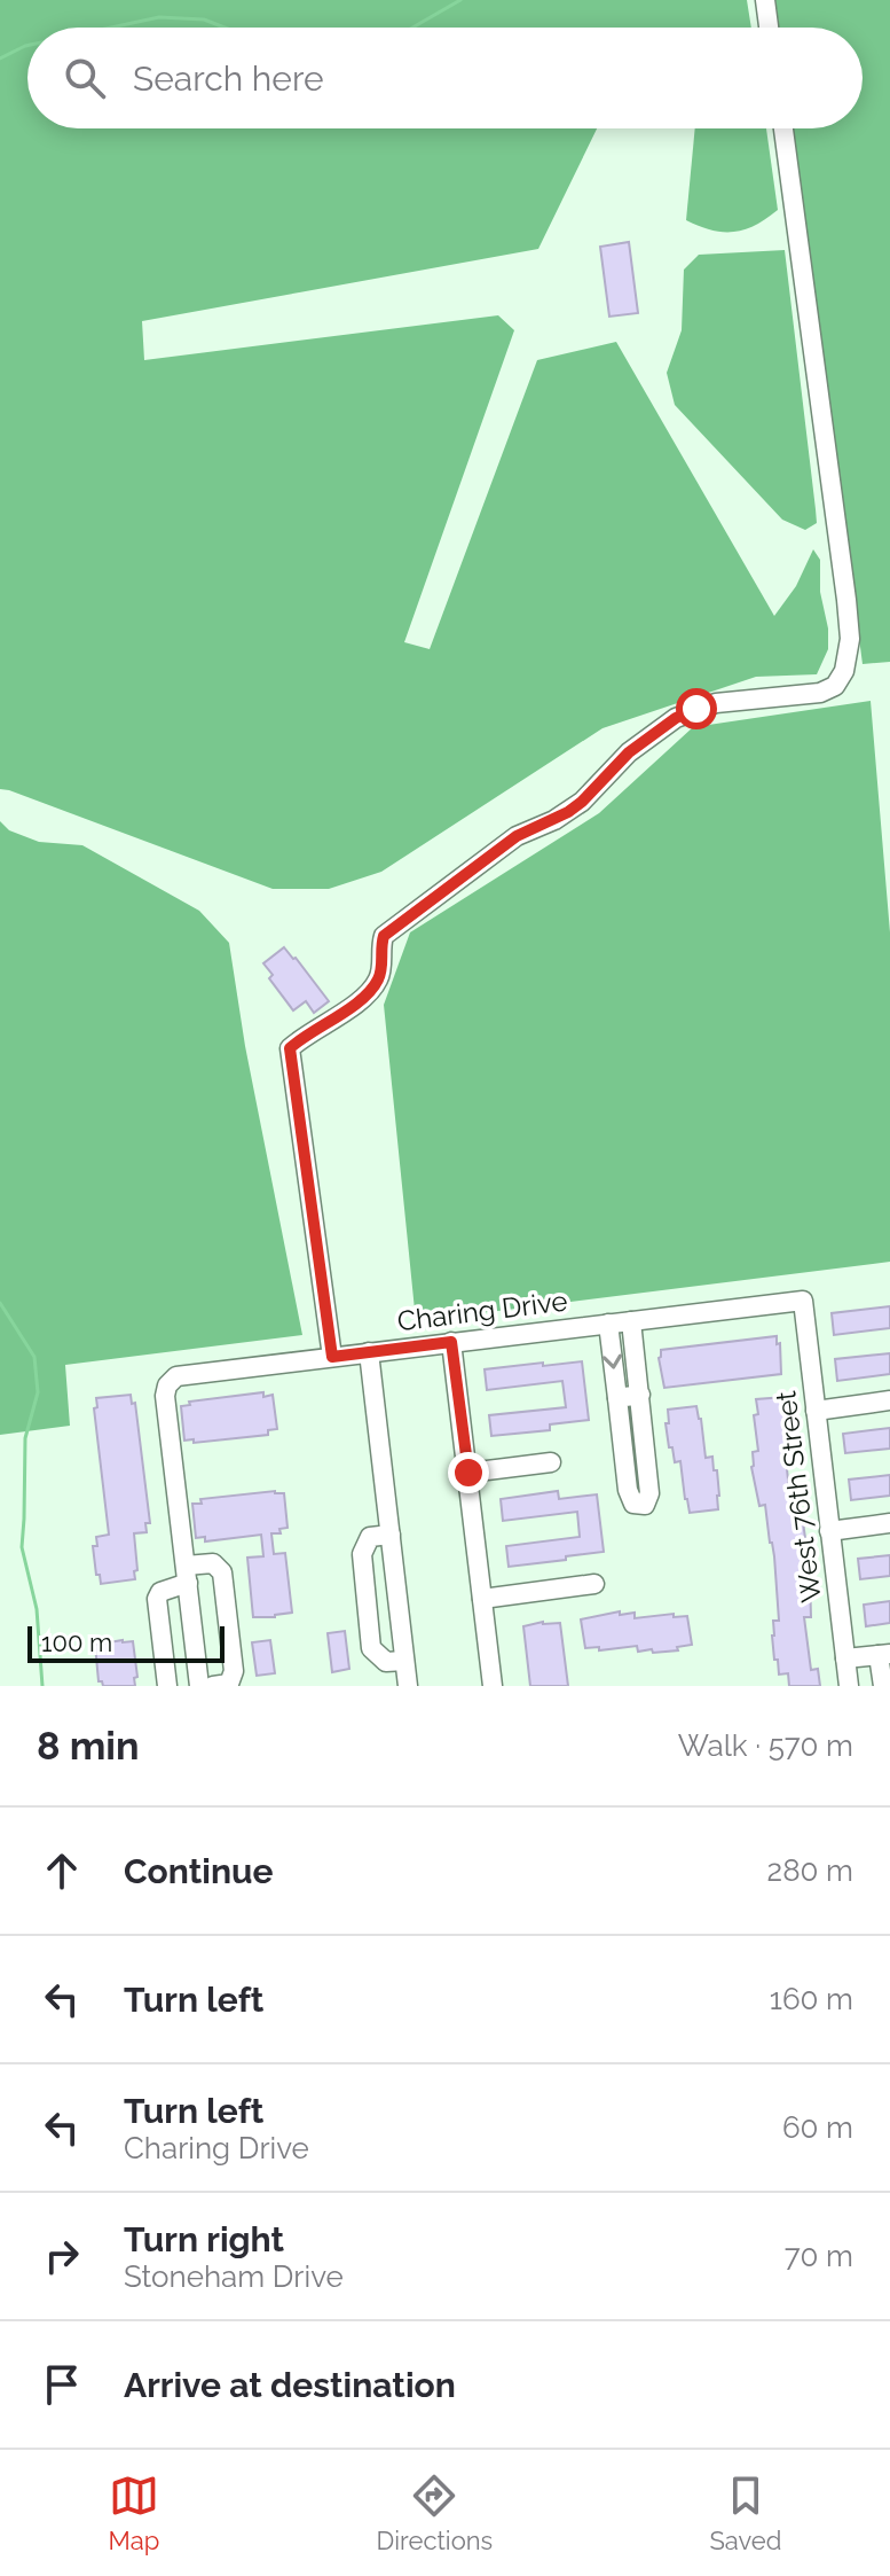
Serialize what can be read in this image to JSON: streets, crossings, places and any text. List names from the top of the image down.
{
  "streets": {
    "street": ["Charing Drive", "West 76th Street"]
  },
  "crossings": [
    ["Charing Drive", "West 76th Street"]
  ],
  "scale_bar": "100 m",
  "page": {
    "search": "Search here",
    "scale": "100 m",
    "heading": ["8 min", "Walk · 570 m"],
    "list": [
      ["Continue", "280 m"],
      ["Turn left", "160 m"],
      ["Turn left", "Charing Drive", "60 m"],
      ["Turn right", "Stoneham Drive", "70 m"],
      "Arrive at destination"
    ],
    "nav": ["Map", "Directions", "Saved"]
  }
}
